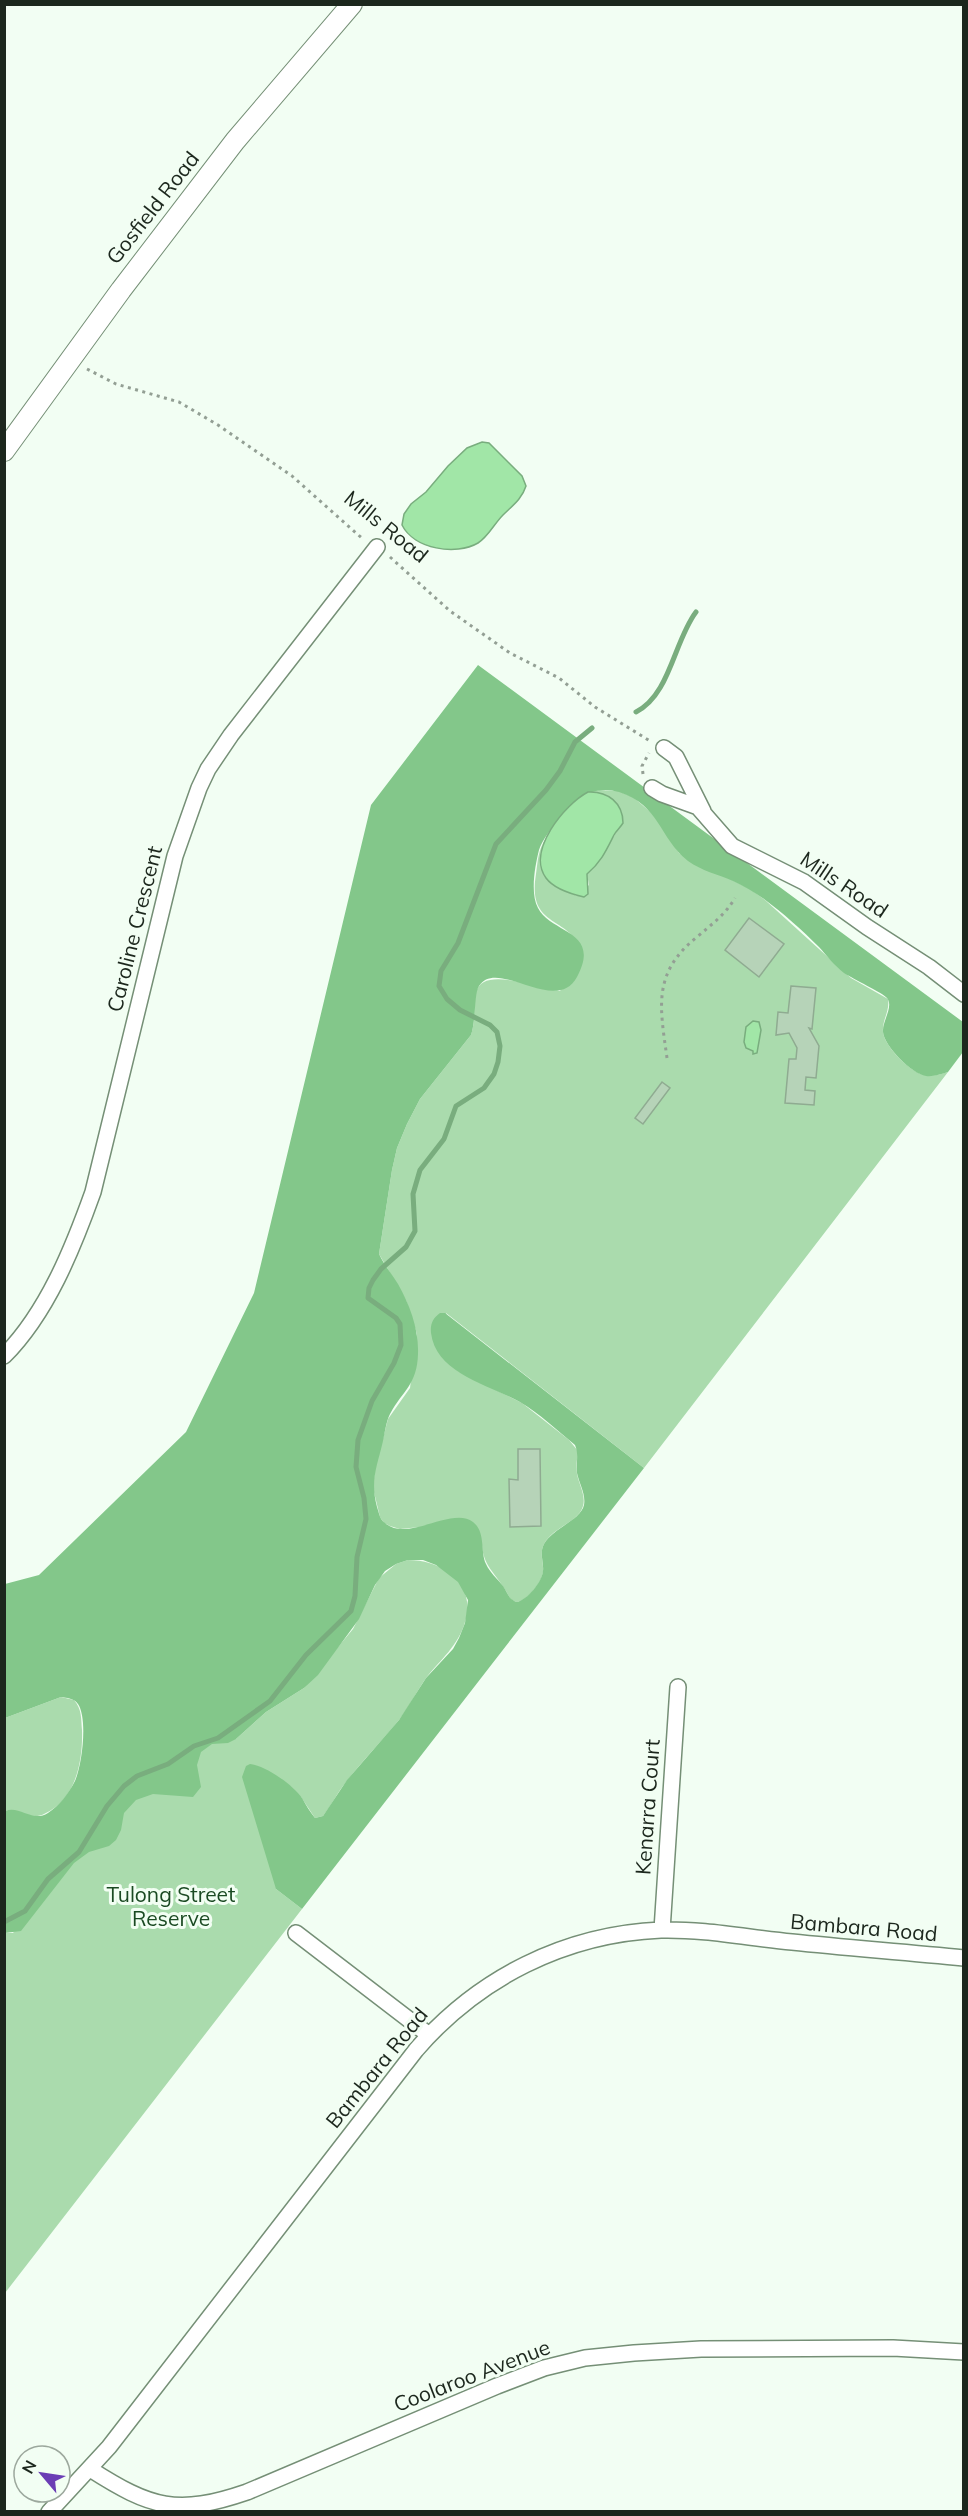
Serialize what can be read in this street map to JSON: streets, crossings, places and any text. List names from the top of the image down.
{
  "streets": {
    "street": [
      "Gosfield Road",
      "Mills Road",
      "Caroline Crescent",
      "Kenarra Court",
      "Bambara Road",
      "Coolaroo Avenue"
    ]
  },
  "crossings": [
    ["Gosfield Road", "Mills Road"],
    ["Mills Road", "Caroline Crescent"],
    ["Kenarra Court", "Bambara Road"],
    ["Bambara Road", "Coolaroo Avenue"]
  ],
  "parks": ["Tulong Street Reserve"],
  "north": "top left"
}
